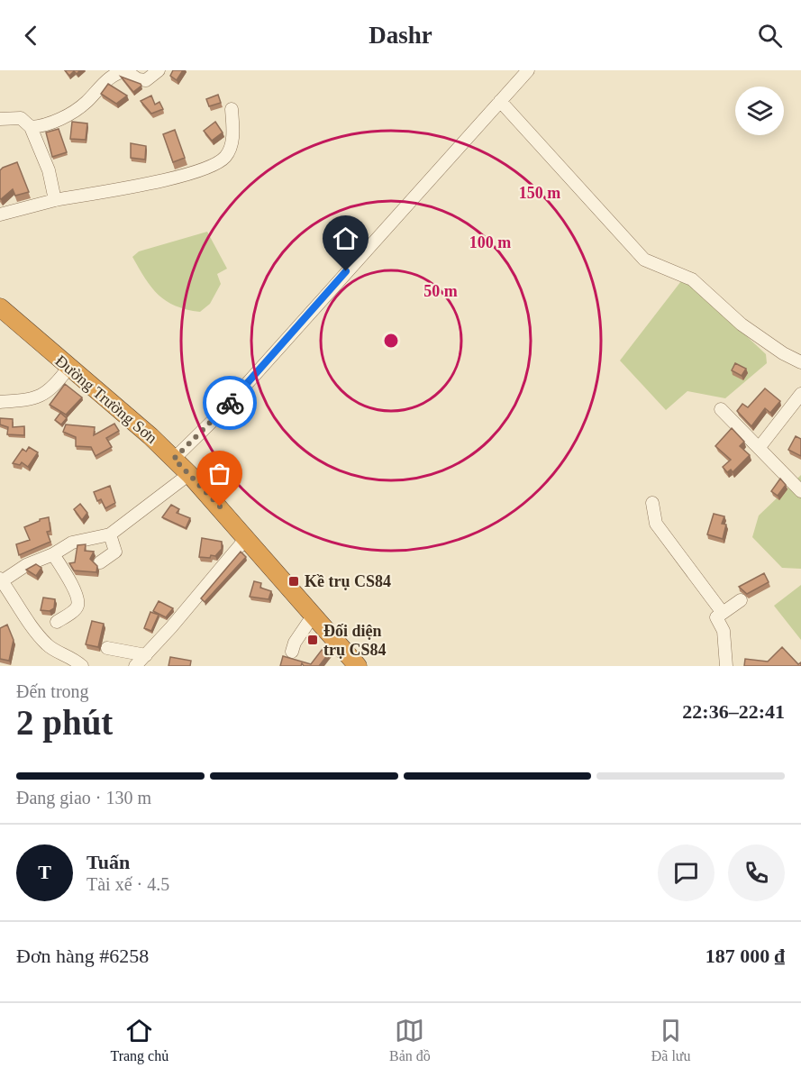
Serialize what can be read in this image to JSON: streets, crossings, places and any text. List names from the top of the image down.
{
  "streets": {
    "highway": ["Đường Trường Sơn"]
  },
  "places": {
    "transit": ["Kề trụ CS84", "Đối diện trụ CS84"]
  },
  "page": {
    "header": "Dashr",
    "heading": ["2 phút", "Đến trong", "22:36–22:41"],
    "panel": [
      "Tuấn",
      "Tài xế · 4.5",
      "Đơn hàng #6258",
      "187 000 ₫"
    ],
    "bar": "Đang giao · 130 m",
    "round": "T",
    "tabs": ["Trang chủ", "Bản đồ", "Đã lưu"]
  },
  "rings": ["150 m", "100 m", "50 m"]
}
